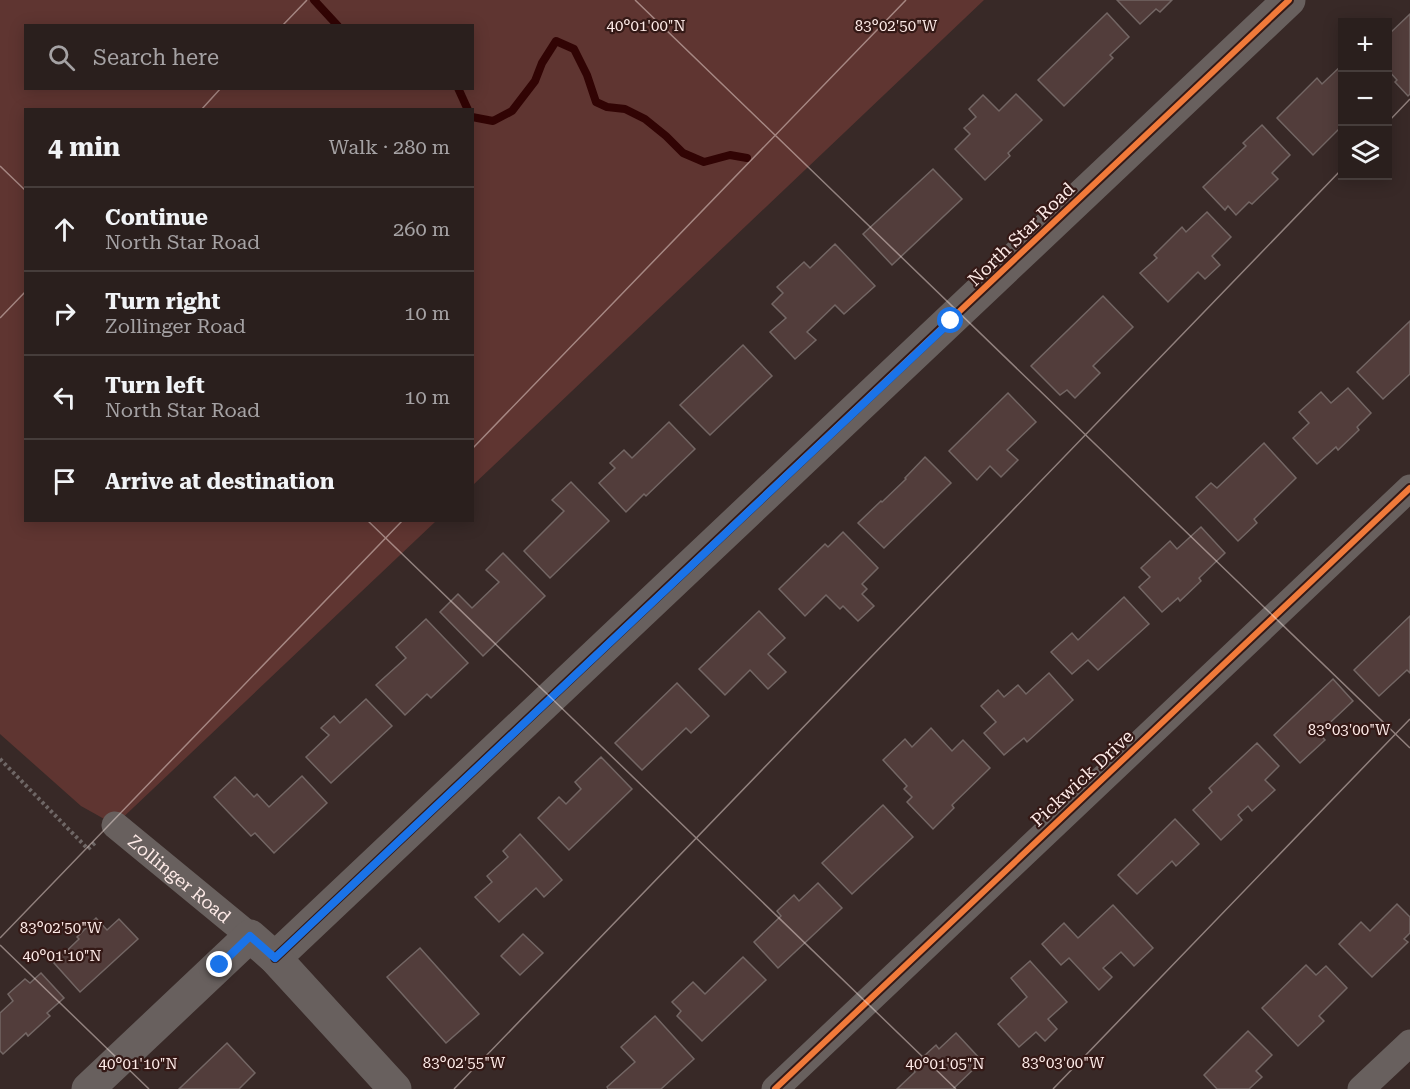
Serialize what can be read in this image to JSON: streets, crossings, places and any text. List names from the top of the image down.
{
  "streets": {
    "street": ["North Star Road", "Pickwick Drive", "Zollinger Road"]
  },
  "crossings": [
    ["North Star Road", "Zollinger Road"]
  ],
  "page": {
    "map_buttons": ["+", "−"],
    "search": "Search here",
    "heading": ["4 min", "Walk · 280 m"],
    "list": [
      ["Continue", "North Star Road", "260 m"],
      ["Turn right", "Zollinger Road", "10 m"],
      ["Turn left", "North Star Road", "10 m"],
      "Arrive at destination"
    ]
  },
  "coordinates": [
    "40°01'00\"N",
    "83°02'50\"W",
    "83°03'00\"W",
    "40°01'10\"N",
    "83°02'55\"W",
    "40°01'05\"N"
  ]
}
